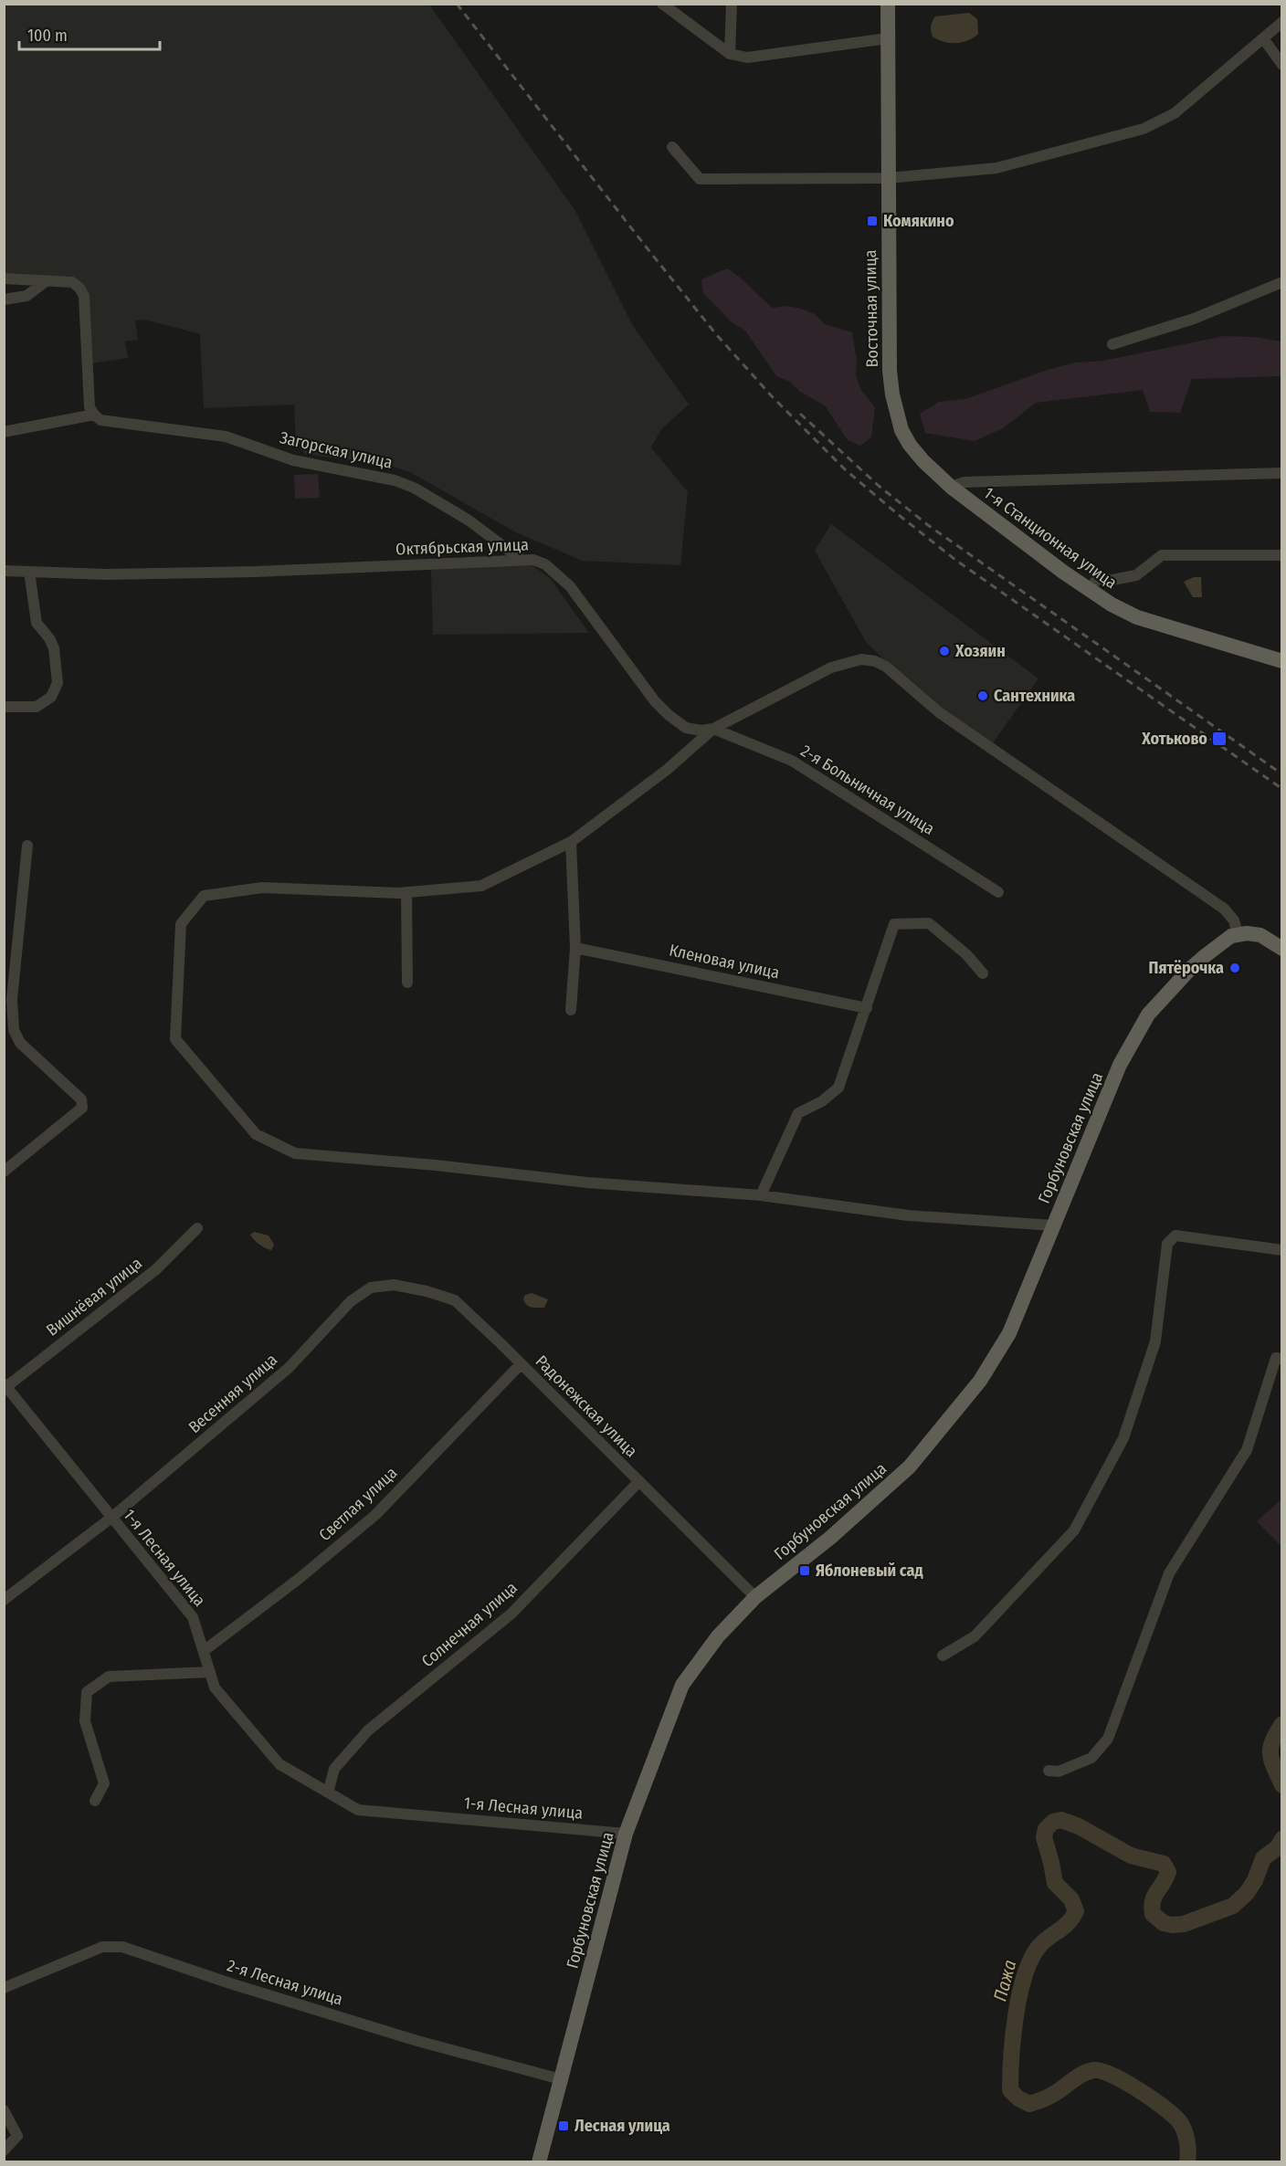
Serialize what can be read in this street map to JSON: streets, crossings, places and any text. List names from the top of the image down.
{
  "streets": {
    "main road": ["Восточная улица", "1-я Станционная улица", "Горбуновская улица"],
    "street": [
      "Загорская улица",
      "Октябрьская улица",
      "2-я Больничная улица",
      "Кленовая улица",
      "Вишнёвая улица",
      "Весенняя улица",
      "Радонежская улица",
      "Светлая улица",
      "1-я Лесная улица",
      "Солнечная улица",
      "2-я Лесная улица"
    ]
  },
  "crossings": [
    ["Восточная улица", "1-я Станционная улица"],
    ["Загорская улица", "Октябрьская улица"],
    ["Октябрьская улица", "2-я Больничная улица"],
    ["Горбуновская улица", "Радонежская улица"],
    ["Горбуновская улица", "1-я Лесная улица"],
    ["Горбуновская улица", "2-я Лесная улица"],
    ["Вишнёвая улица", "1-я Лесная улица"],
    ["Весенняя улица", "Радонежская улица"],
    ["Весенняя улица", "1-я Лесная улица"],
    ["Радонежская улица", "Светлая улица"],
    ["Радонежская улица", "Солнечная улица"],
    ["Светлая улица", "1-я Лесная улица"],
    ["1-я Лесная улица", "Солнечная улица"]
  ],
  "water": ["Пажа"],
  "places": {
    "transit": [
      "Комякино",
      "Хотьково",
      "Яблоневый сад",
      "Лесная улица"
    ],
    "other": ["Хозяин", "Сантехника", "Пятёрочка"]
  },
  "scale_bar": "100 m"
}
